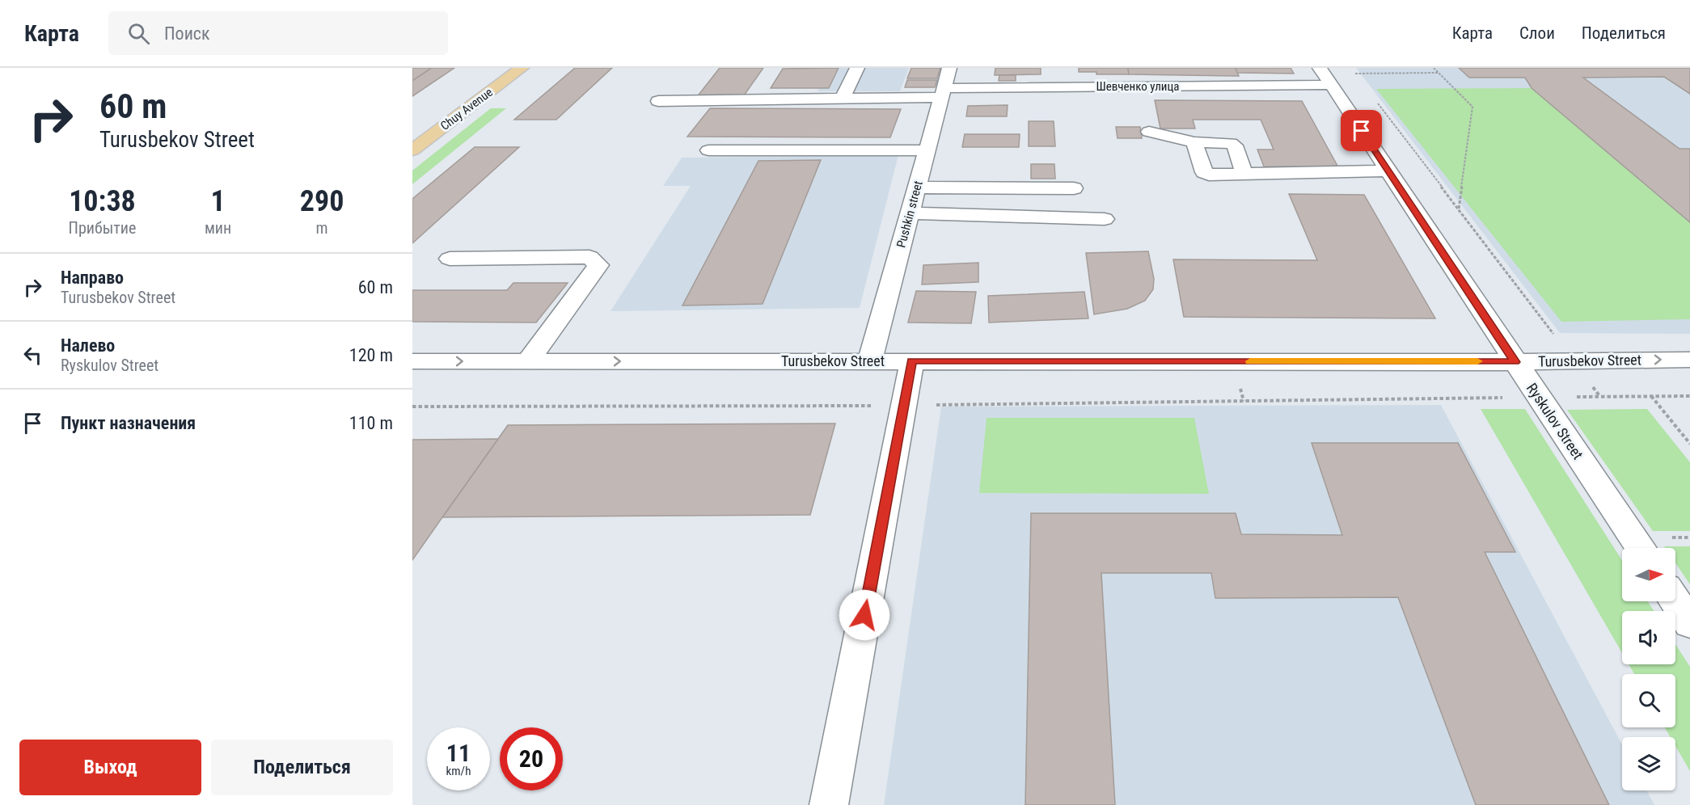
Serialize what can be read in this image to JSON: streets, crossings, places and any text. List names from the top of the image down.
{
  "streets": {
    "main road": ["Chuy Avenue"],
    "street": [
      "Шевченко улица",
      "Pushkin street",
      "Turusbekov Street",
      "Ryskulov Street"
    ]
  },
  "crossings": [
    ["Шевченко улица", "Pushkin street"],
    ["Шевченко улица", "Ryskulov Street"],
    ["Pushkin street", "Turusbekov Street"],
    ["Turusbekov Street", "Ryskulov Street"]
  ],
  "one_way": ["Turusbekov Street"],
  "north": "right",
  "page": {
    "header": "Карта",
    "search": "Поиск",
    "nav": ["Карта", "Слои", "Поделиться"],
    "turn": ["60 m", "Turusbekov Street"],
    "eta": [
      "10:38",
      "Прибытие",
      "1",
      "мин",
      "290",
      "m"
    ],
    "list": [
      {
        "name": "Направо",
        "note": "Turusbekov Street",
        "value": "60 m"
      },
      {
        "name": "Налево",
        "note": "Ryskulov Street",
        "value": "120 m"
      },
      {
        "name": "Пункт назначения",
        "value": "110 m"
      }
    ],
    "speed": "11 km/h",
    "limit": "20",
    "buttons": ["Выход", "Поделиться"]
  }
}
